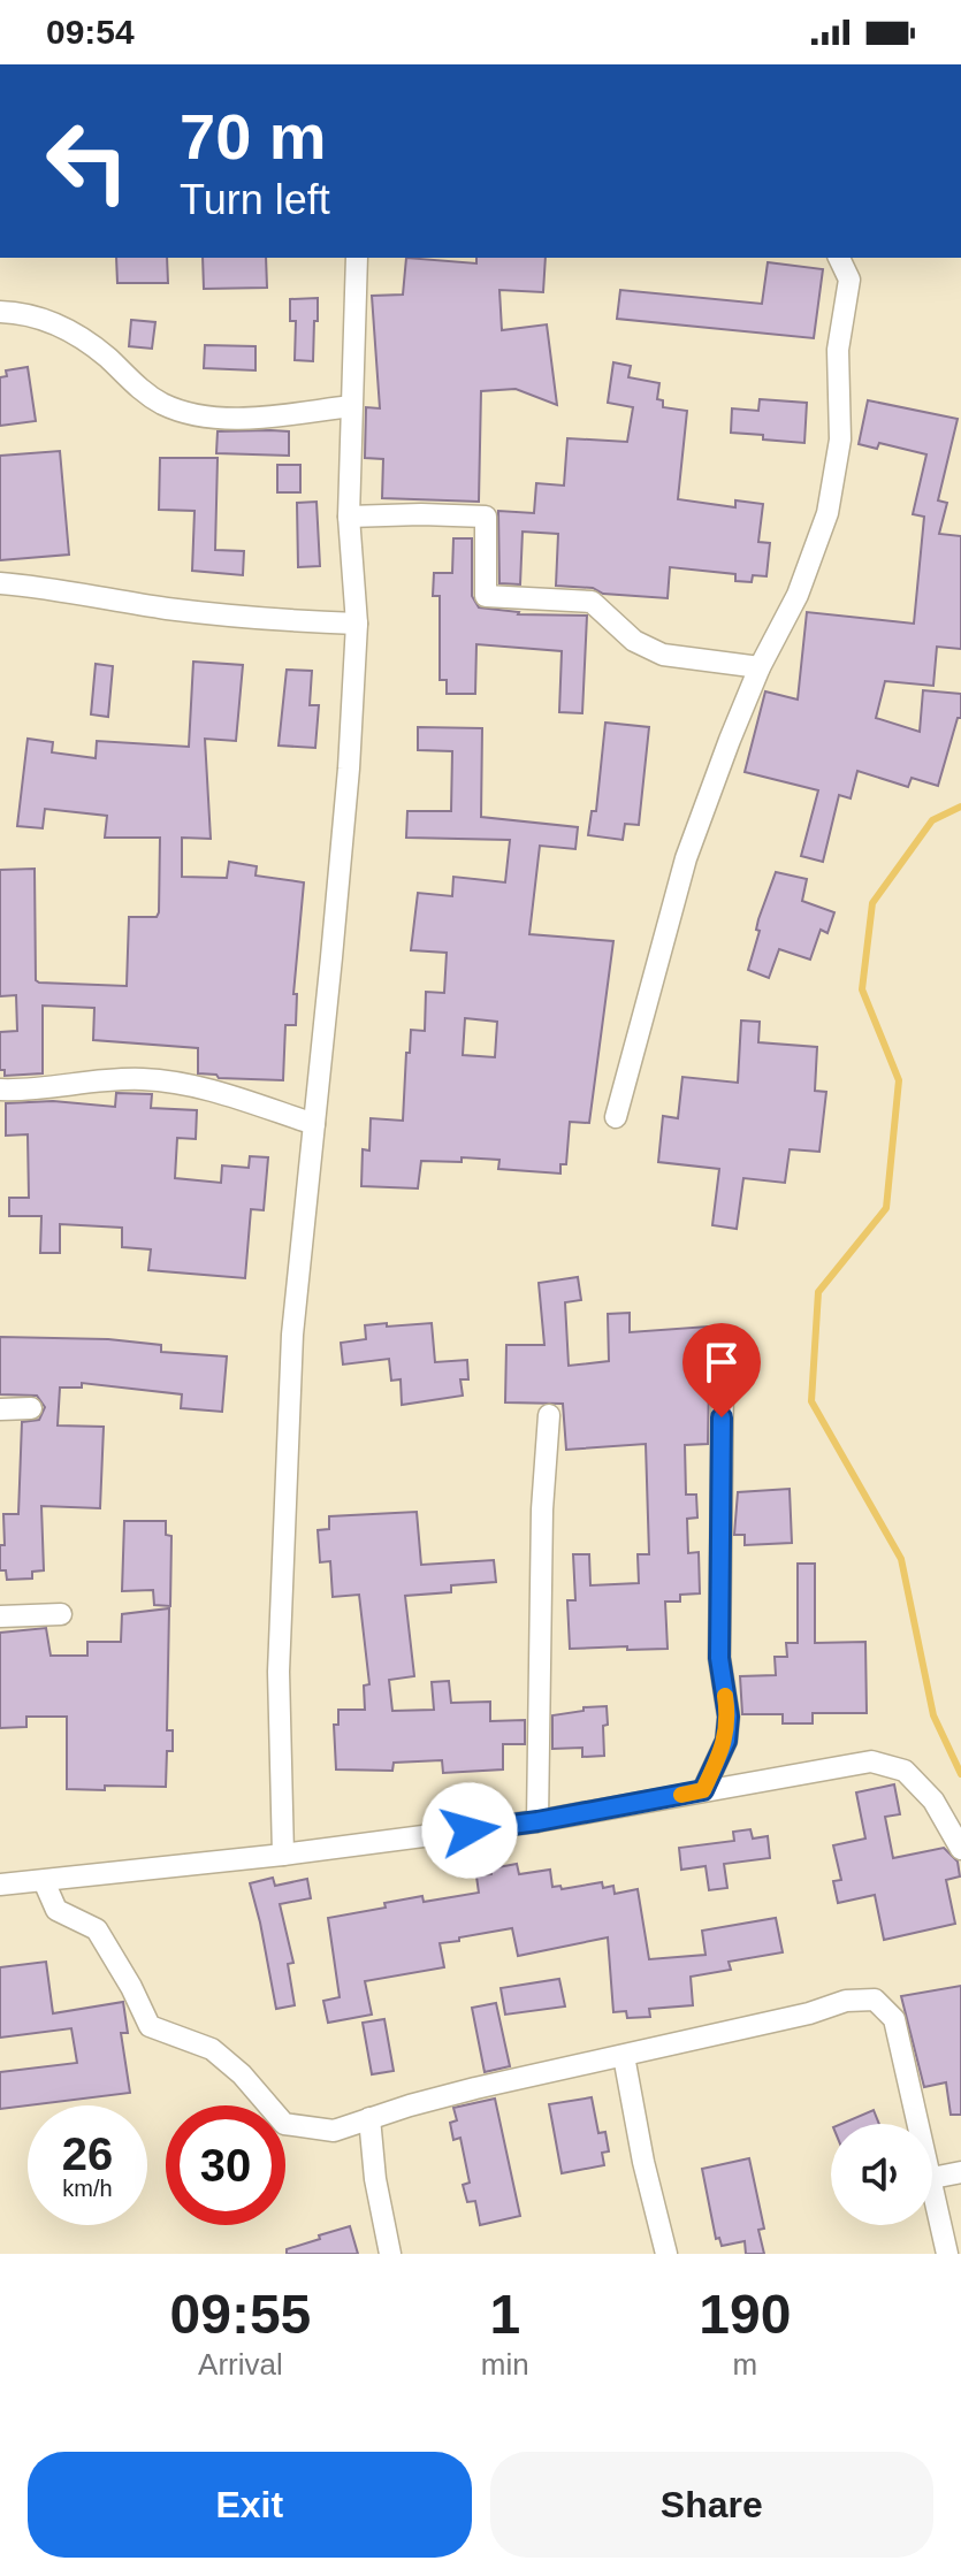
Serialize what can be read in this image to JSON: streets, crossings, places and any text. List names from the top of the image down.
{
  "page": {
    "status": "09:54",
    "turn": ["70 m", "Turn left"],
    "speed": "26 km/h",
    "limit": "30",
    "eta": [
      "09:55",
      "Arrival",
      "1",
      "min",
      "190",
      "m"
    ],
    "buttons": ["Exit", "Share"]
  }
}
